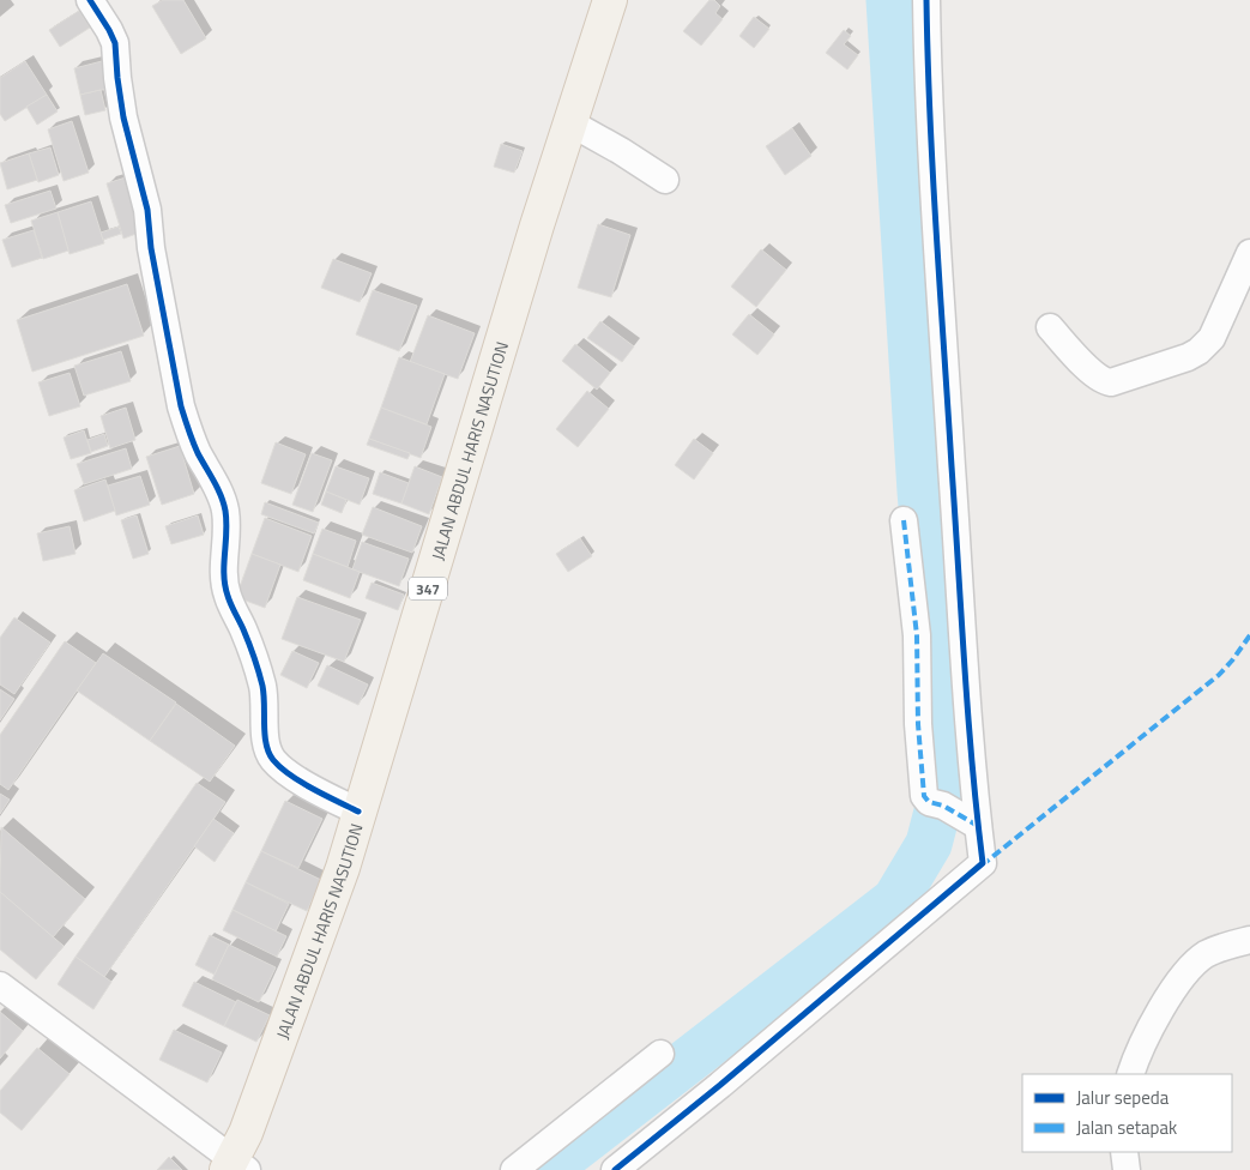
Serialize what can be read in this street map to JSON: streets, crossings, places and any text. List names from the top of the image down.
{
  "streets": {
    "main road": ["JALAN ABDUL HARIS NASUTION", "347"]
  },
  "legend": ["Jalur sepeda", "Jalan setapak"]
}
